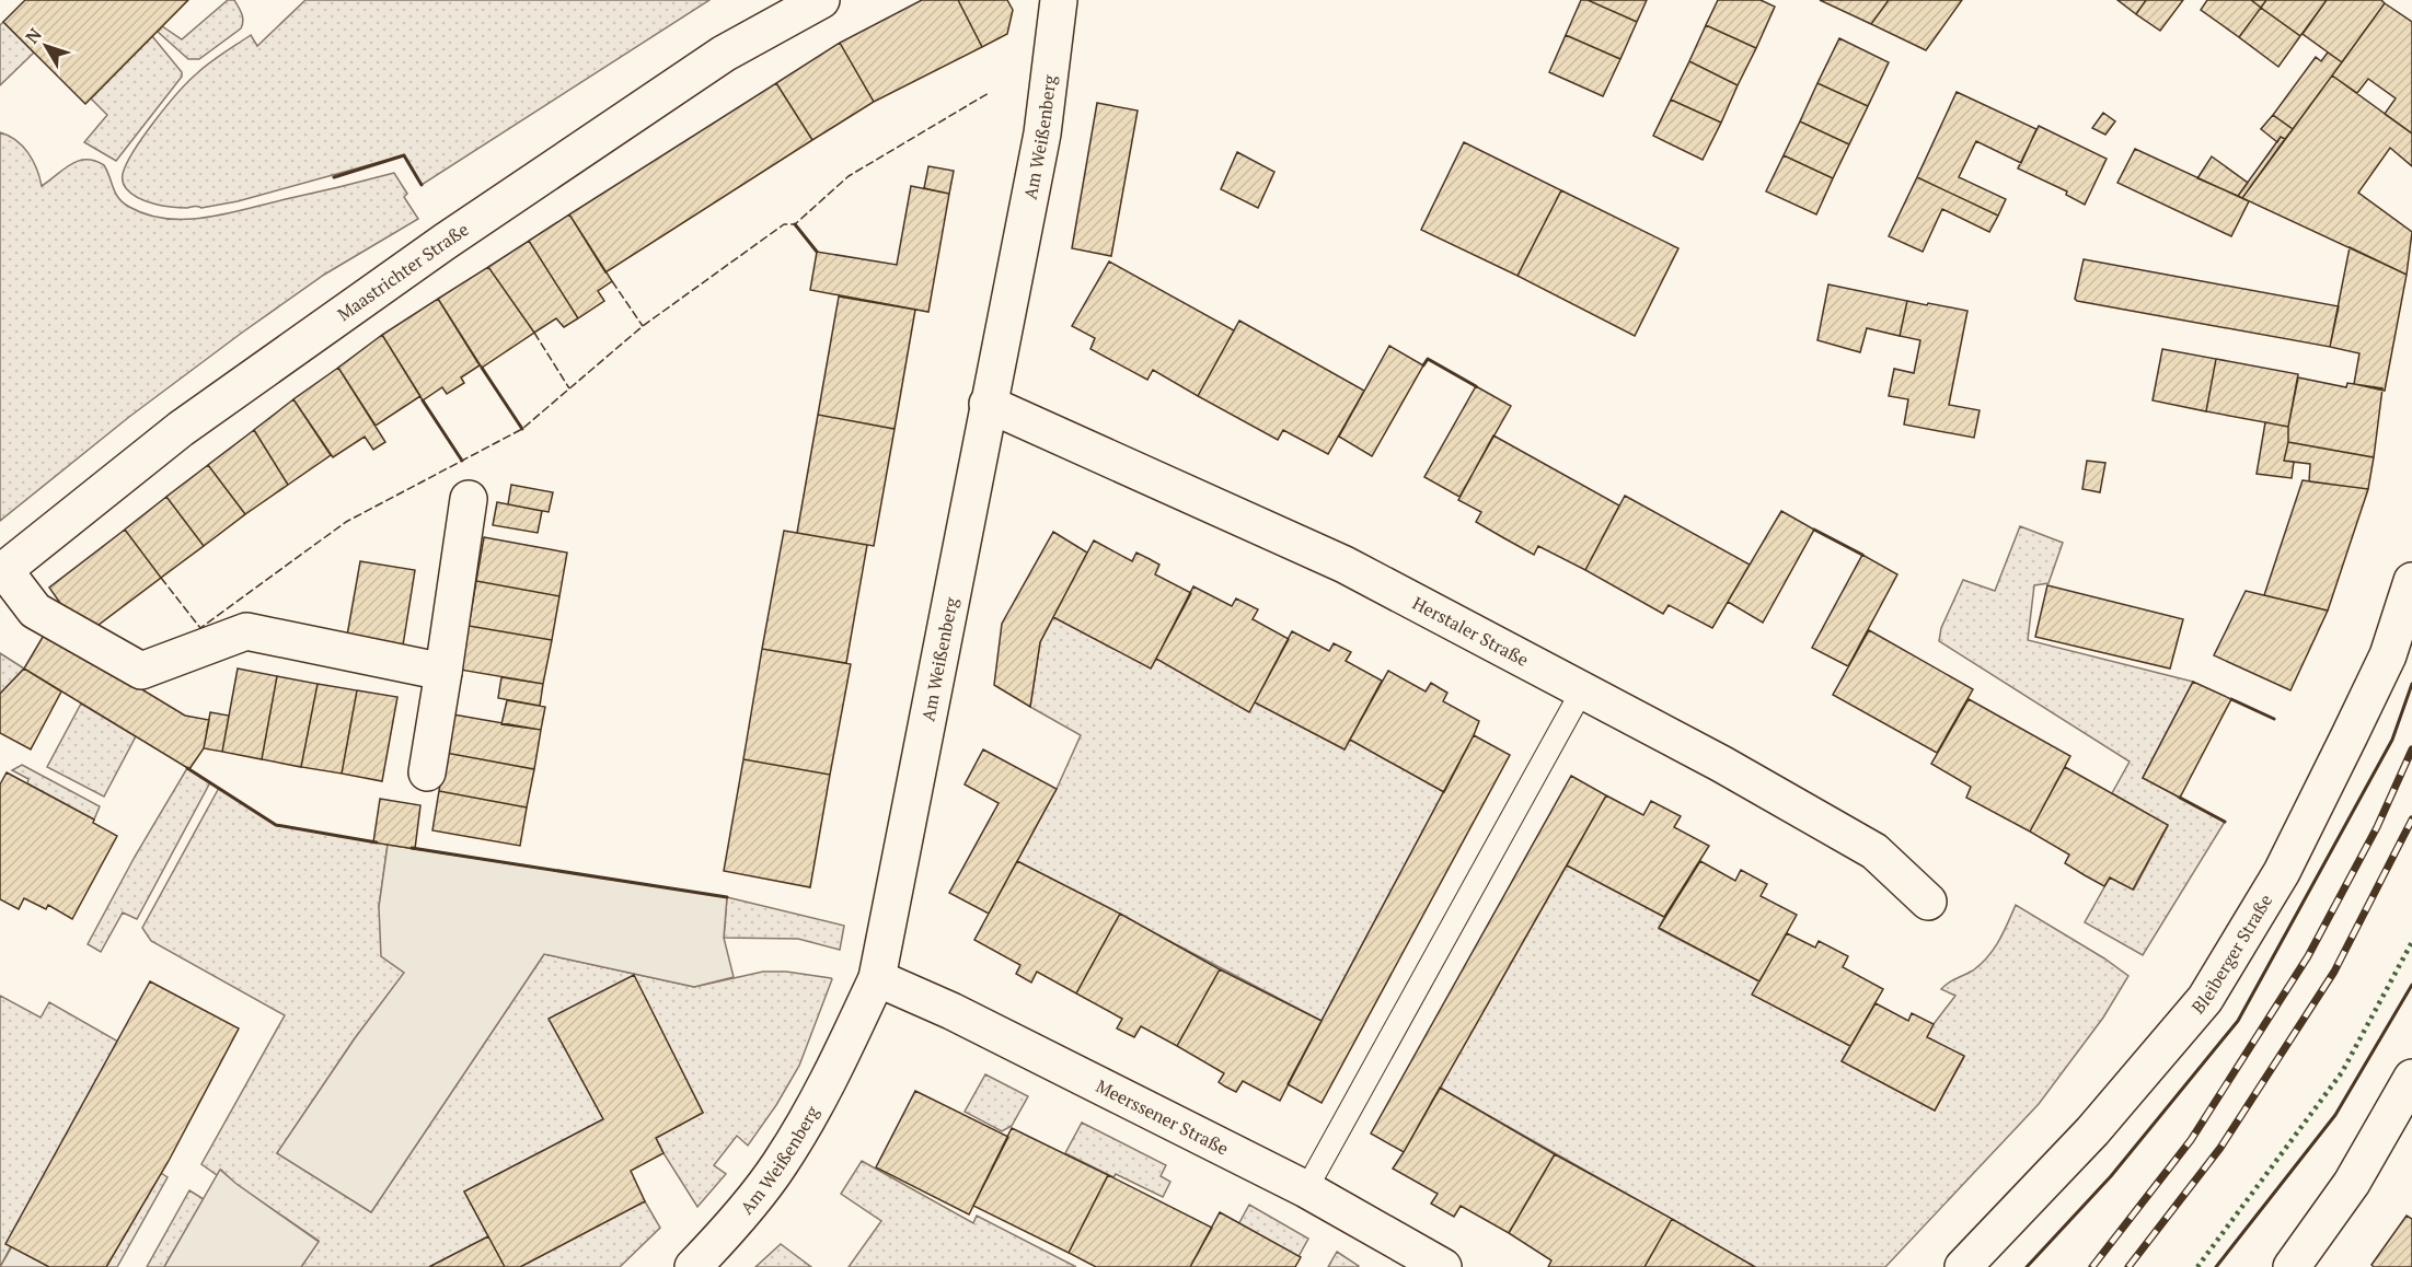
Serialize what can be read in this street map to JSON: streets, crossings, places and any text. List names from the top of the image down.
{
  "streets": {
    "street": [
      "Am Weißenberg",
      "Maastrichter Straße",
      "Herstaler Straße",
      "Bleiberger Straße",
      "Meerssener Straße"
    ]
  },
  "crossings": [
    ["Am Weißenberg", "Herstaler Straße"],
    ["Am Weißenberg", "Meerssener Straße"]
  ],
  "north": "top left"
}
